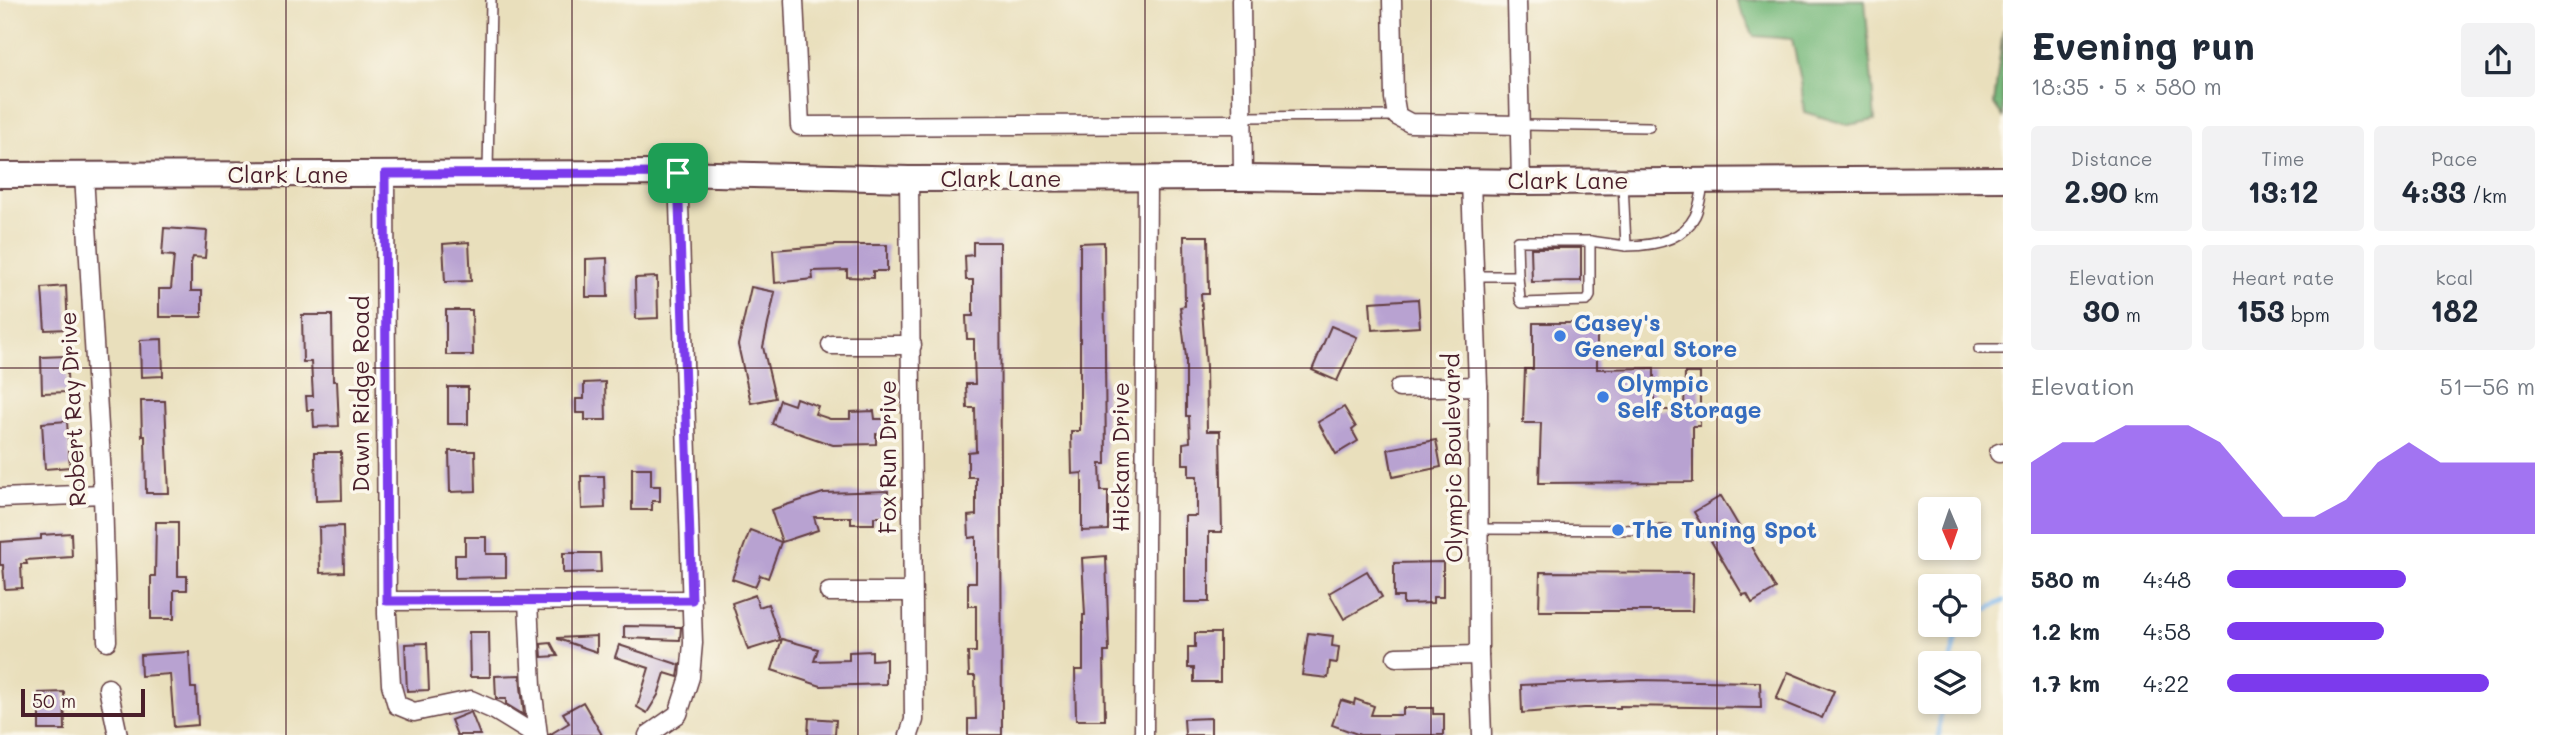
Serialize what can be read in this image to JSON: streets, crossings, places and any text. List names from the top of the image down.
{
  "streets": {
    "main road": ["Clark Lane"],
    "street": [
      "Dawn Ridge Road",
      "Robert Ray Drive",
      "Fox Run Drive",
      "Hickam Drive",
      "Olympic Boulevard"
    ]
  },
  "crossings": [
    ["Clark Lane", "Dawn Ridge Road"],
    ["Clark Lane", "Robert Ray Drive"],
    ["Clark Lane", "Fox Run Drive"],
    ["Clark Lane", "Hickam Drive"],
    ["Clark Lane", "Olympic Boulevard"]
  ],
  "places": ["Casey's General Store", "Olympic Self Storage", "The Tuning Spot"],
  "scale_bar": "50 m",
  "north": "bottom",
  "page": {
    "heading": ["Evening run", "18:35 · 5 × 580 m"],
    "stats": [
      ["Distance", "2.90 km"],
      ["Time", "13:12"],
      ["Pace", "4:33 /km"],
      ["Elevation", "30 m"],
      ["Heart rate", "153 bpm"],
      ["kcal", "182"]
    ],
    "chart": ["Elevation", "51–56 m"],
    "list": [
      {
        "name": "580 m",
        "note": "4:48"
      },
      {
        "name": "1.2 km",
        "note": "4:58"
      },
      {
        "name": "1.7 km",
        "note": "4:22"
      }
    ],
    "scale": "50 m"
  }
}
